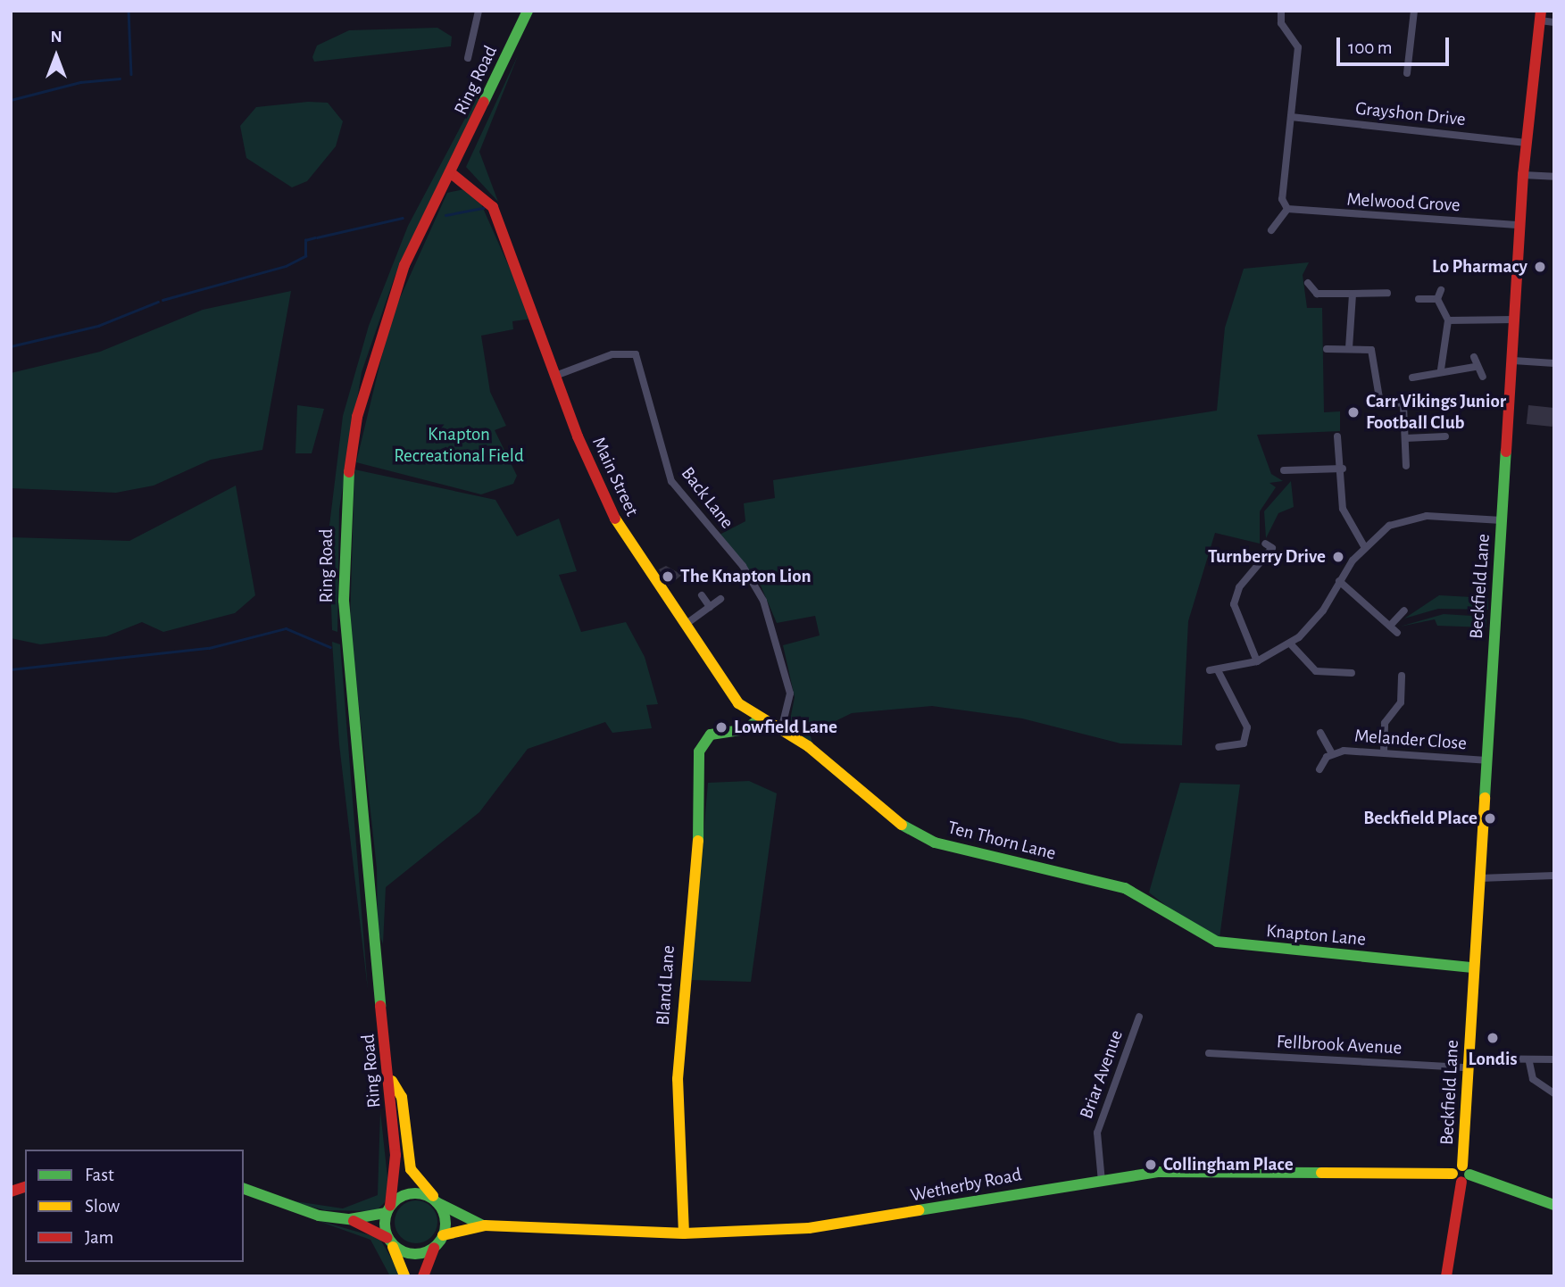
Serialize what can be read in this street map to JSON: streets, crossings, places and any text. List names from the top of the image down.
{
  "streets": {
    "main road": [
      "Ring Road",
      "Main Street",
      "Beckfield Lane",
      "Ten Thorn Lane",
      "Knapton Lane",
      "Bland Lane",
      "Wetherby Road"
    ],
    "street": [
      "Grayshon Drive",
      "Melwood Grove",
      "Back Lane",
      "Melander Close",
      "Fellbrook Avenue",
      "Briar Avenue"
    ]
  },
  "crossings": [
    ["Ring Road", "Main Street"],
    ["Ring Road", "Wetherby Road"],
    ["Grayshon Drive", "Beckfield Lane"],
    ["Melwood Grove", "Beckfield Lane"],
    ["Main Street", "Back Lane"],
    ["Main Street", "Ten Thorn Lane"],
    ["Main Street", "Bland Lane"],
    ["Beckfield Lane", "Melander Close"],
    ["Beckfield Lane", "Knapton Lane"],
    ["Beckfield Lane", "Fellbrook Avenue"],
    ["Beckfield Lane", "Wetherby Road"],
    ["Ten Thorn Lane", "Knapton Lane"],
    ["Bland Lane", "Wetherby Road"],
    ["Briar Avenue", "Wetherby Road"]
  ],
  "parks": ["Knapton Recreational Field"],
  "places": [
    "Lo Pharmacy",
    "Carr Vikings Junior Football Club",
    "Turnberry Drive",
    "The Knapton Lion",
    "Lowfield Lane",
    "Beckfield Place",
    "Londis",
    "Collingham Place"
  ],
  "legend": ["Fast", "Slow", "Jam"],
  "scale_bar": "100 m",
  "north": "top"
}
